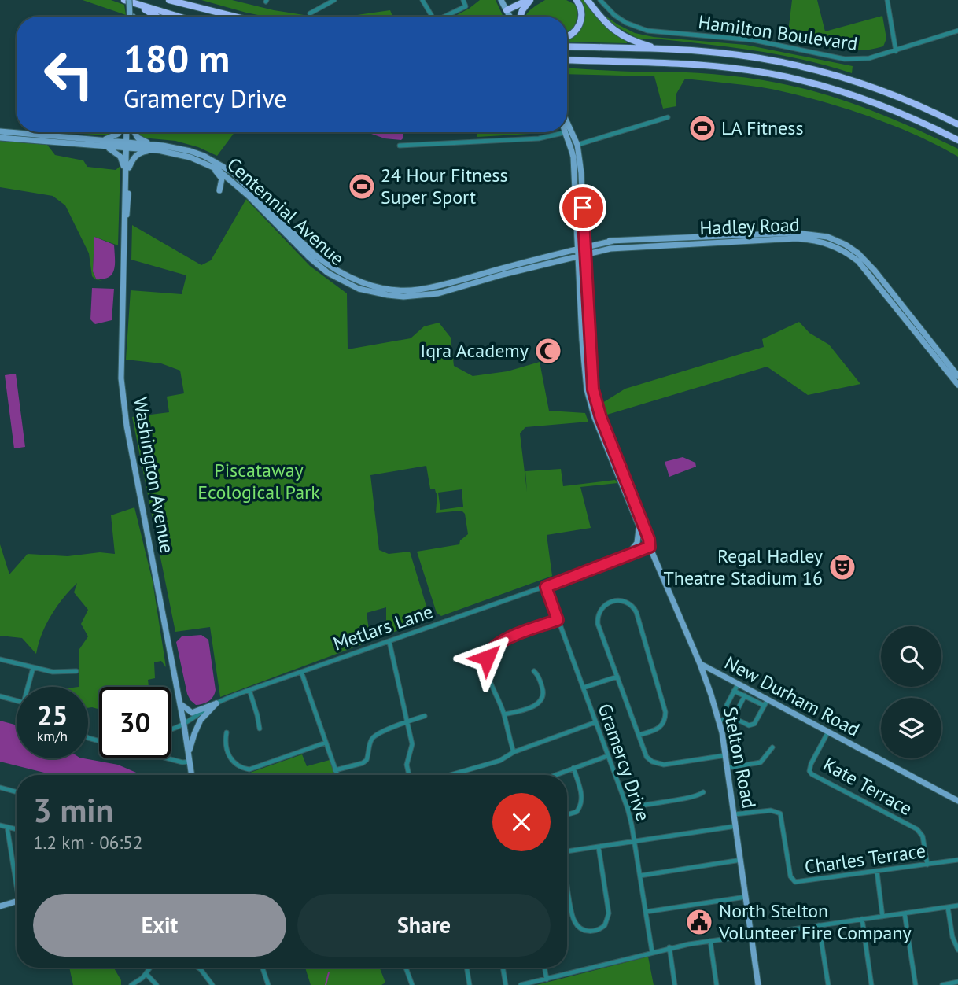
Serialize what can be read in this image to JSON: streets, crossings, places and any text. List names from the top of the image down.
{
  "streets": {
    "main road": [
      "Centennial Avenue",
      "Hadley Road",
      "Washington Avenue",
      "New Durham Road",
      "Stelton Road"
    ],
    "street": [
      "Hamilton Boulevard",
      "Metlars Lane",
      "Gramercy Drive",
      "Kate Terrace",
      "Charles Terrace"
    ]
  },
  "crossings": [
    ["Centennial Avenue", "Hadley Road"],
    ["Centennial Avenue", "Washington Avenue"],
    ["Centennial Avenue", "Stelton Road"],
    ["Hadley Road", "Stelton Road"],
    ["Washington Avenue", "Metlars Lane"],
    ["Metlars Lane", "Stelton Road"],
    ["Metlars Lane", "Gramercy Drive"],
    ["New Durham Road", "Stelton Road"],
    ["New Durham Road", "Kate Terrace"],
    ["Stelton Road", "Charles Terrace"],
    ["Kate Terrace", "Charles Terrace"]
  ],
  "parks": ["Piscataway Ecological Park"],
  "places": {
    "sports": ["LA Fitness", "24 Hour Fitness Super Sport"],
    "mosque": ["Iqra Academy"],
    "theatre": ["Regal Hadley Theatre Stadium 16"],
    "public building": ["North Stelton Volunteer Fire Company"]
  },
  "page": {
    "turn": ["180 m", "Gramercy Drive"],
    "speed": "25 km/h",
    "limit": "30",
    "heading": ["3 min", "1.2 km · 06:52"],
    "buttons": ["Exit", "Share"]
  }
}
